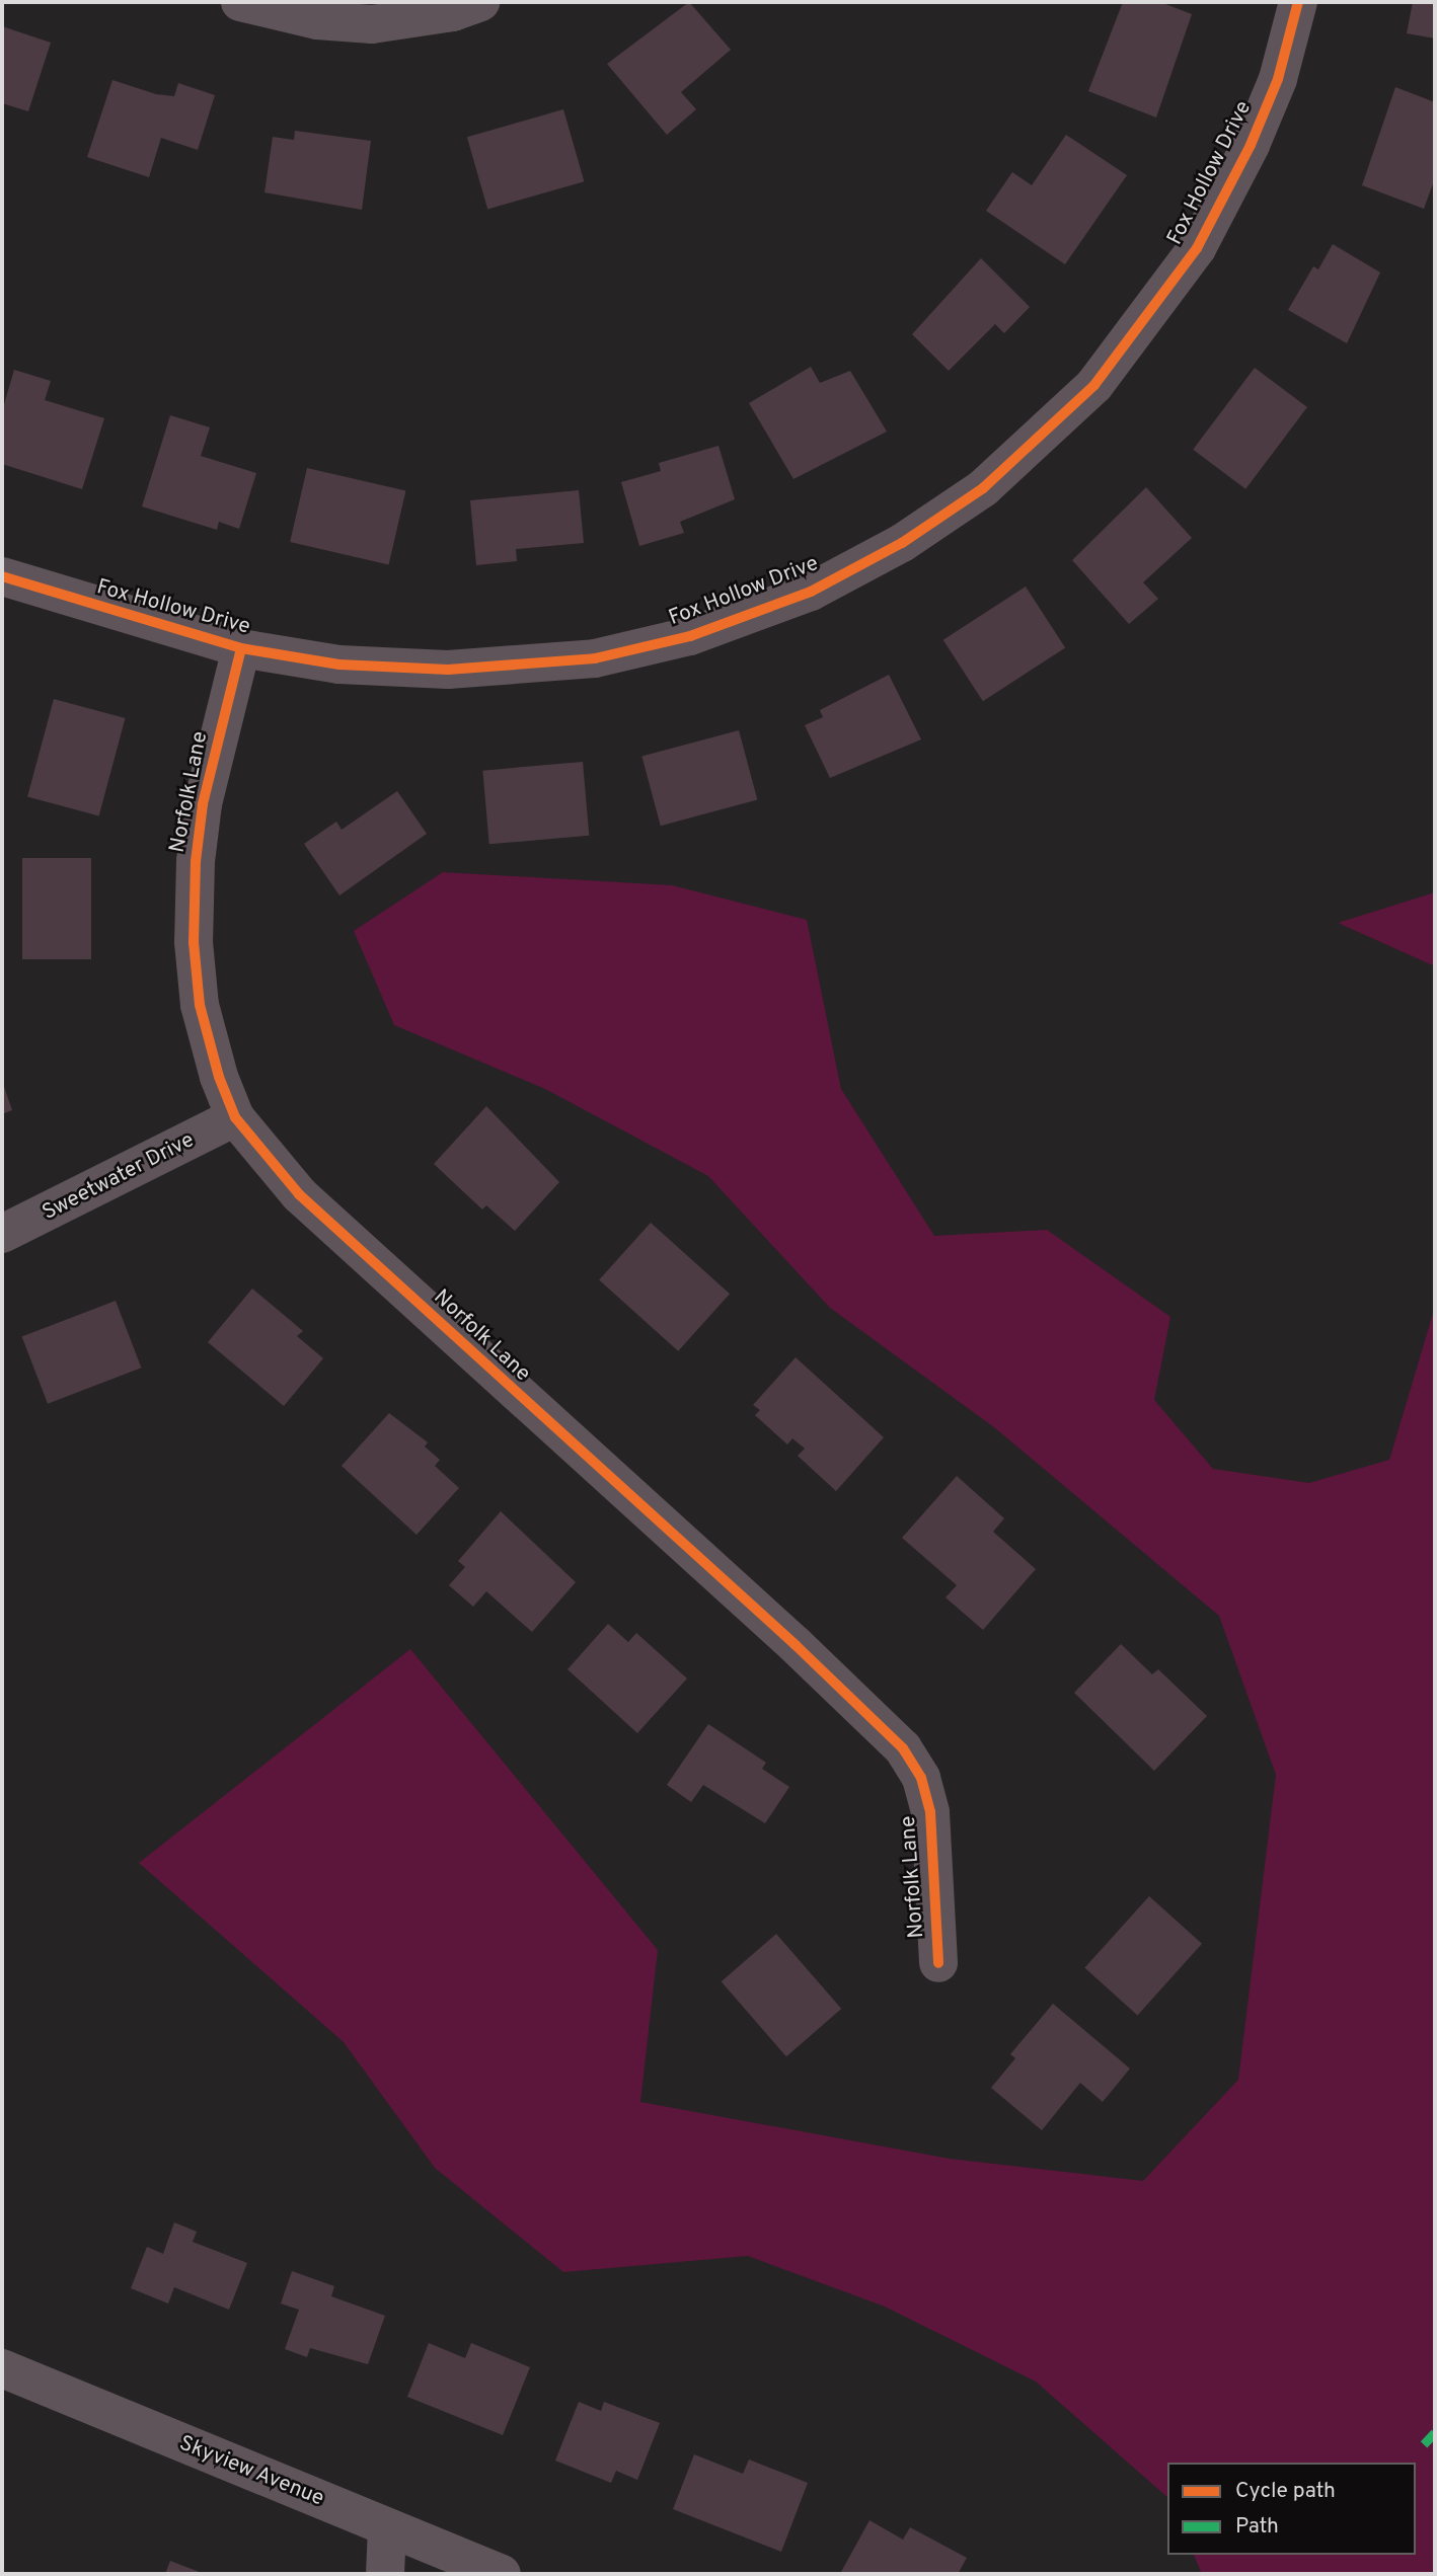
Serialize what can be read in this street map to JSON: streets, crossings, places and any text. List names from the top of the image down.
{
  "streets": {
    "street": [
      "Fox Hollow Drive",
      "Norfolk Lane",
      "Sweetwater Drive",
      "Skyview Avenue"
    ]
  },
  "crossings": [
    ["Fox Hollow Drive", "Norfolk Lane"],
    ["Norfolk Lane", "Sweetwater Drive"]
  ],
  "legend": ["Cycle path", "Path"]
}
